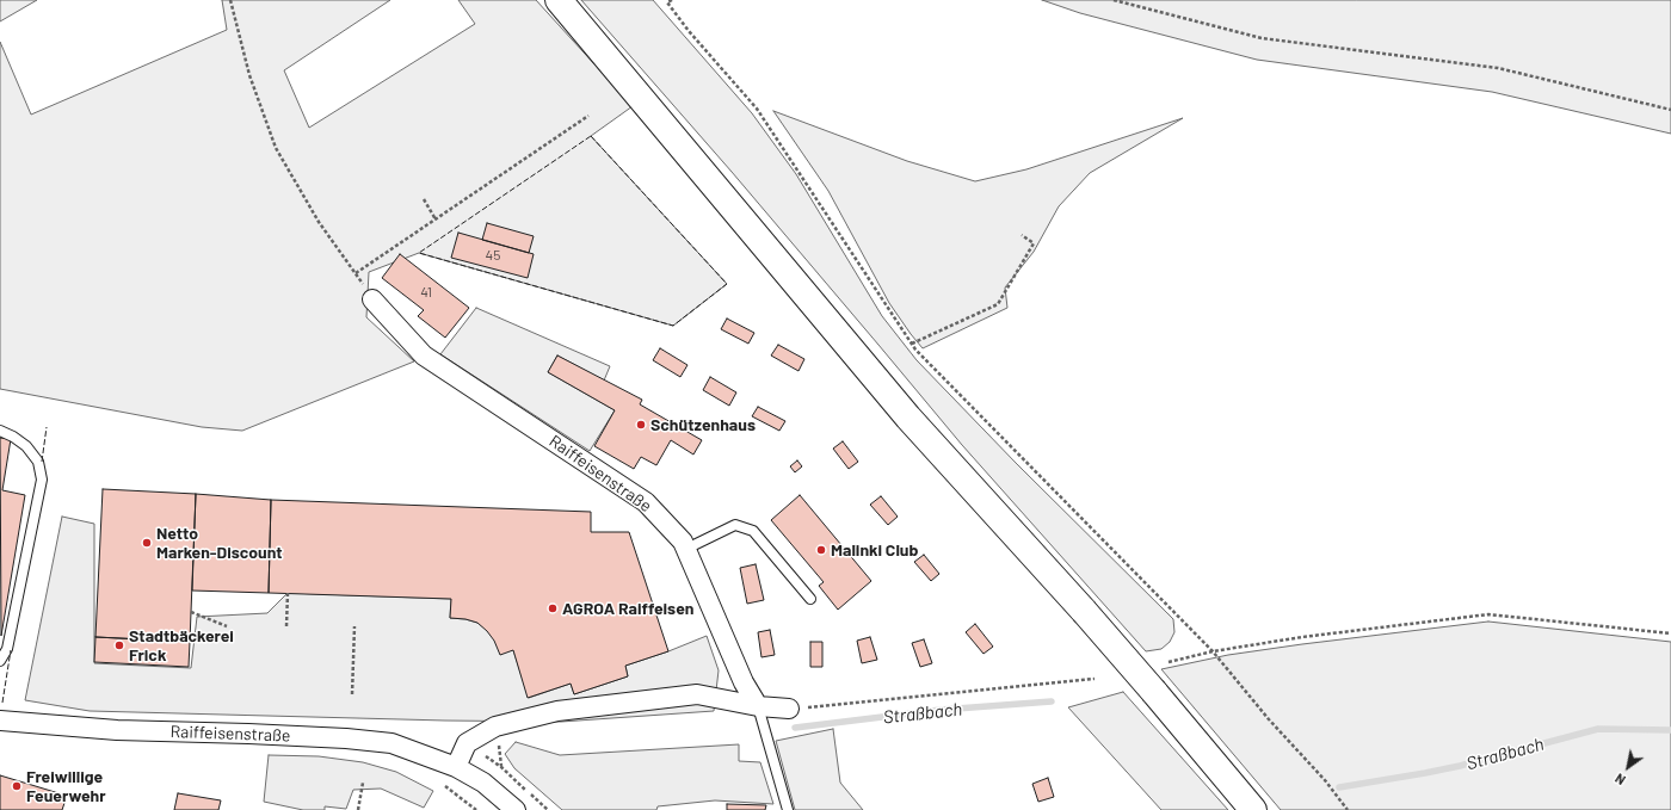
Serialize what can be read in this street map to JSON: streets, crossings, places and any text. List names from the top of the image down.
{
  "streets": {
    "street": ["Raiffeisenstraße"]
  },
  "water": ["Straßbach"],
  "places": [
    "Schützenhaus",
    "Netto Marken-Discount",
    "Malinki Club",
    "AGROA Raiffeisen",
    "Stadtbäckerei Frick",
    "Freiwillige Feuerwehr"
  ],
  "house_numbers": ["45", "41"],
  "north": "bottom left"
}
